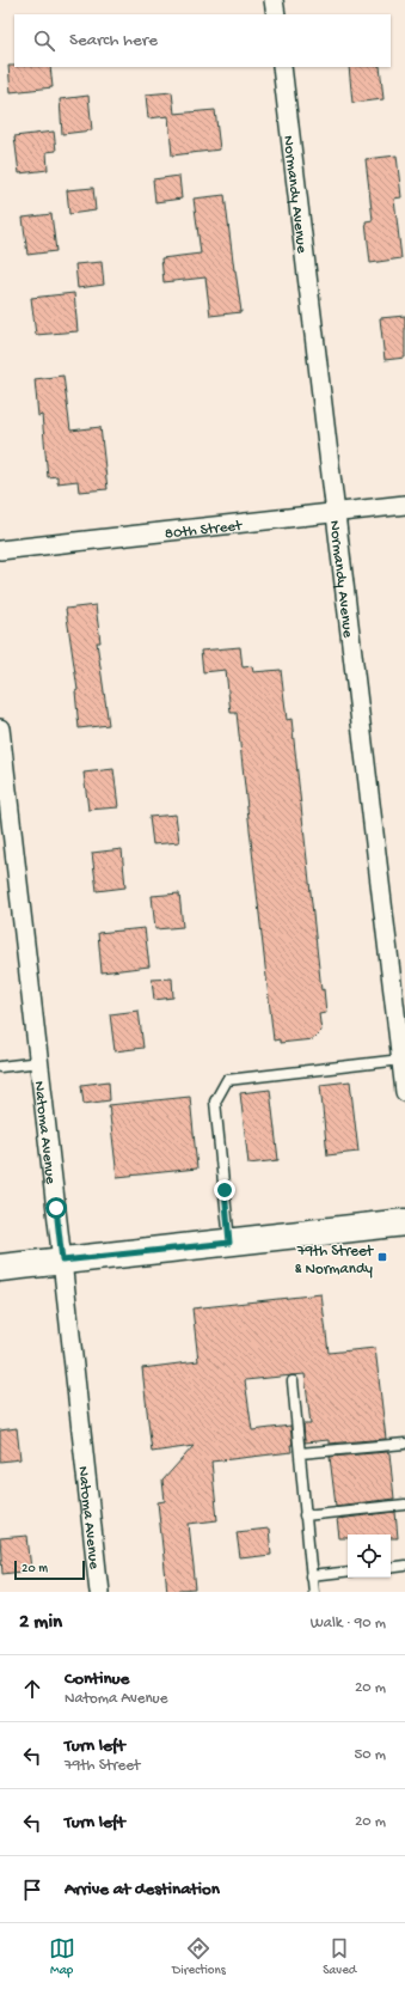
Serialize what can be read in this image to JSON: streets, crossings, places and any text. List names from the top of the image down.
{
  "streets": {
    "street": ["Normandy Avenue", "80th Street", "Natoma Avenue"]
  },
  "crossings": [
    ["Normandy Avenue", "80th Street"]
  ],
  "places": {
    "transit": ["79th Street & Normandy"]
  },
  "scale_bar": "20 m",
  "page": {
    "search": "Search here",
    "scale": "20 m",
    "heading": ["2 min", "Walk · 90 m"],
    "list": [
      ["Continue", "Natoma Avenue", "20 m"],
      ["Turn left", "79th Street", "50 m"],
      ["Turn left", "20 m"],
      "Arrive at destination"
    ],
    "nav": ["Map", "Directions", "Saved"]
  }
}
